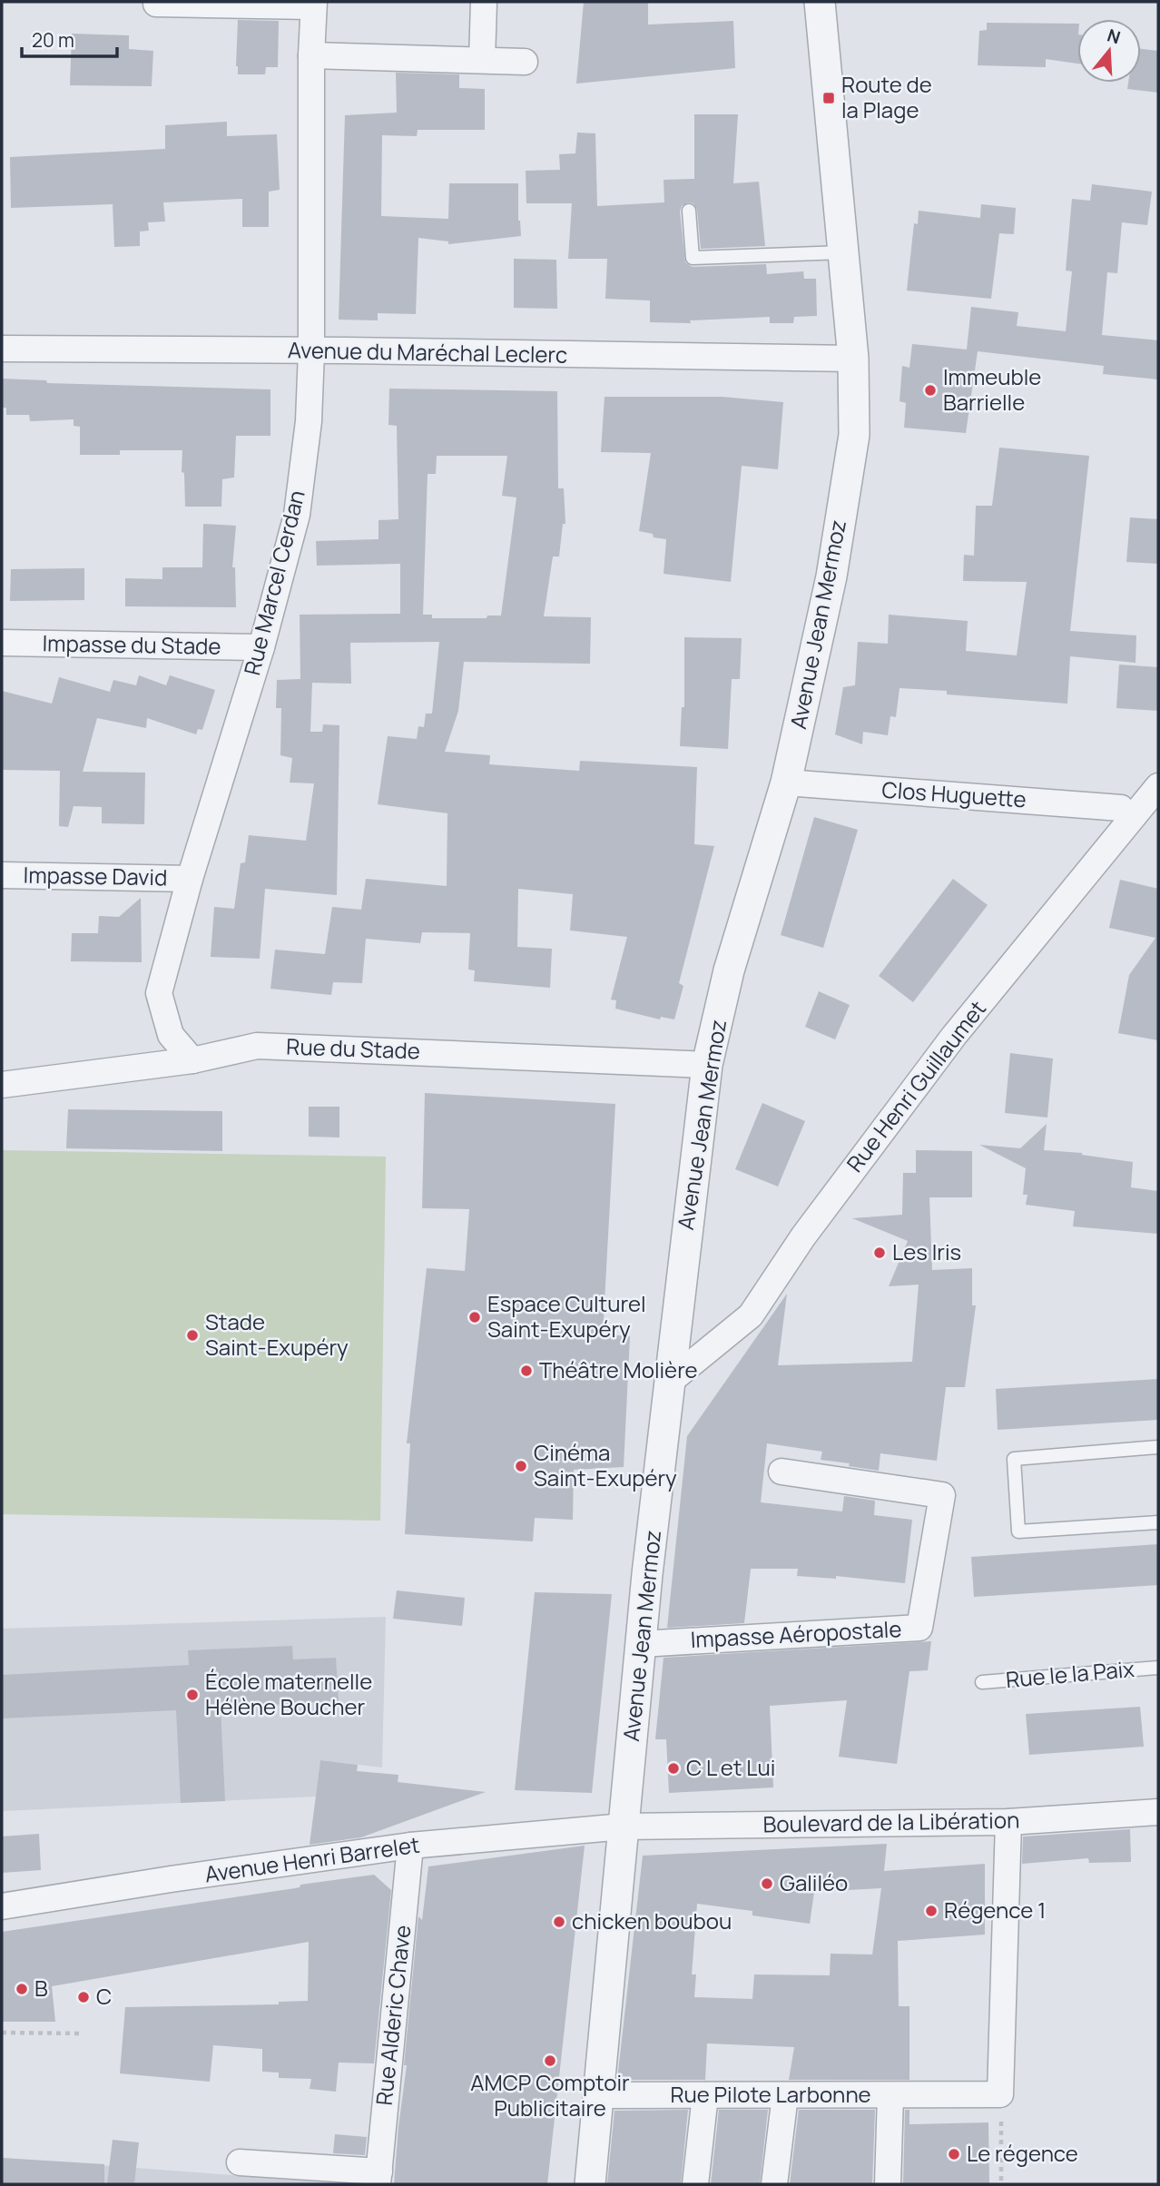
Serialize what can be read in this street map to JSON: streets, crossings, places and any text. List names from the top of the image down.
{
  "streets": {
    "street": [
      "Avenue du Maréchal Leclerc",
      "Rue Marcel Cerdan",
      "Avenue Jean Mermoz",
      "Impasse du Stade",
      "Clos Huguette",
      "Impasse David",
      "Rue du Stade",
      "Rue Henri Guillaumet",
      "Impasse Aéropostale",
      "Boulevard de la Libération",
      "Avenue Henri Barrelet",
      "Rue Alderic Chave",
      "Rue Pilote Larbonne"
    ],
    "lane": ["Rue le la Paix"]
  },
  "crossings": [
    ["Avenue du Maréchal Leclerc", "Rue Marcel Cerdan"],
    ["Avenue du Maréchal Leclerc", "Avenue Jean Mermoz"],
    ["Rue Marcel Cerdan", "Impasse du Stade"],
    ["Rue Marcel Cerdan", "Impasse David"],
    ["Rue Marcel Cerdan", "Rue du Stade"],
    ["Avenue Jean Mermoz", "Clos Huguette"],
    ["Avenue Jean Mermoz", "Rue du Stade"],
    ["Avenue Jean Mermoz", "Rue Henri Guillaumet"],
    ["Avenue Jean Mermoz", "Impasse Aéropostale"],
    ["Avenue Jean Mermoz", "Boulevard de la Libération"],
    ["Avenue Jean Mermoz", "Avenue Henri Barrelet"],
    ["Avenue Jean Mermoz", "Rue Pilote Larbonne"],
    ["Boulevard de la Libération", "Avenue Henri Barrelet"],
    ["Avenue Henri Barrelet", "Rue Alderic Chave"]
  ],
  "places": {
    "transit": ["Route de la Plage"],
    "other": [
      "Immeuble Barrielle",
      "Les Iris",
      "Espace Culturel Saint-Exupéry",
      "Stade Saint-Exupéry",
      "Théâtre Molière",
      "Cinéma Saint-Exupéry",
      "École maternelle Hélène Boucher",
      "C L et Lui",
      "Galiléo",
      "Régence 1",
      "chicken boubou",
      "B",
      "C",
      "AMCP Comptoir Publicitaire",
      "Le régence"
    ]
  },
  "scale_bar": "20 m",
  "north": "top"
}
